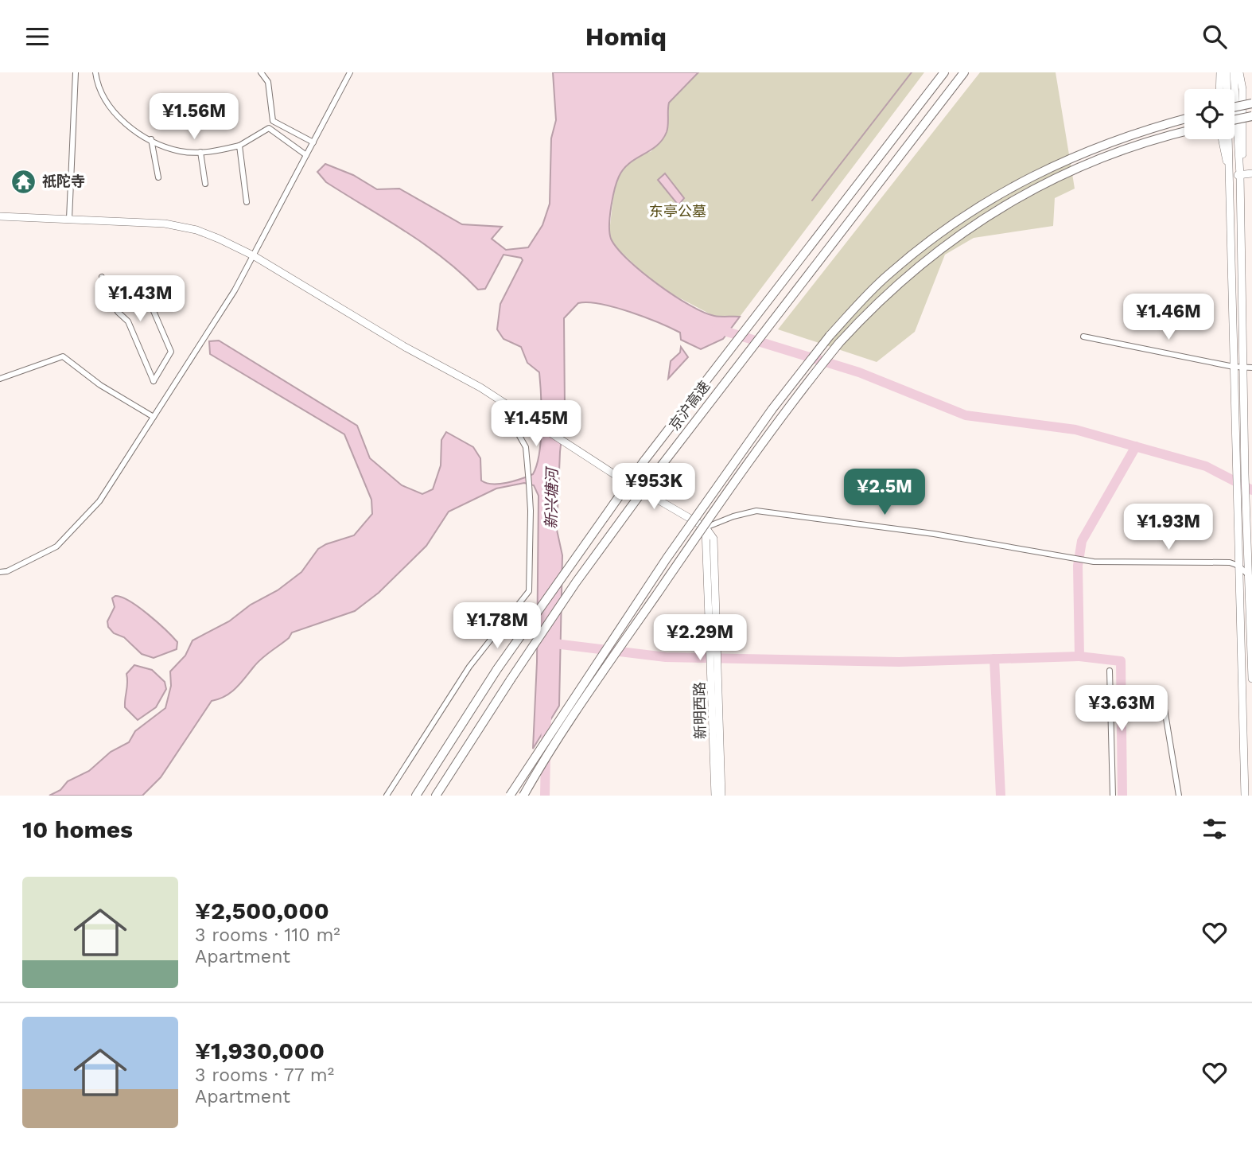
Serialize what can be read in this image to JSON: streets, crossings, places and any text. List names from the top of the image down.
{
  "streets": {
    "highway": ["京沪高速"],
    "main road": ["新明西路"]
  },
  "water": ["新兴塘河"],
  "parks": ["东亭公墓"],
  "places": {
    "temple": ["祇陀寺"]
  },
  "page": {
    "header": "Homiq",
    "price": [
      "¥1.56M",
      "¥1.43M",
      "¥1.46M",
      "¥1.45M",
      "¥953K",
      "¥2.5M",
      "¥1.93M",
      "¥1.78M",
      "¥2.29M",
      "¥3.63M"
    ],
    "heading": "10 homes",
    "list": [
      {
        "name": "¥2,500,000",
        "note": "3 rooms · 110 m² · Apartment"
      },
      {
        "name": "¥1,930,000",
        "note": "3 rooms · 77 m² · Apartment"
      }
    ]
  }
}
